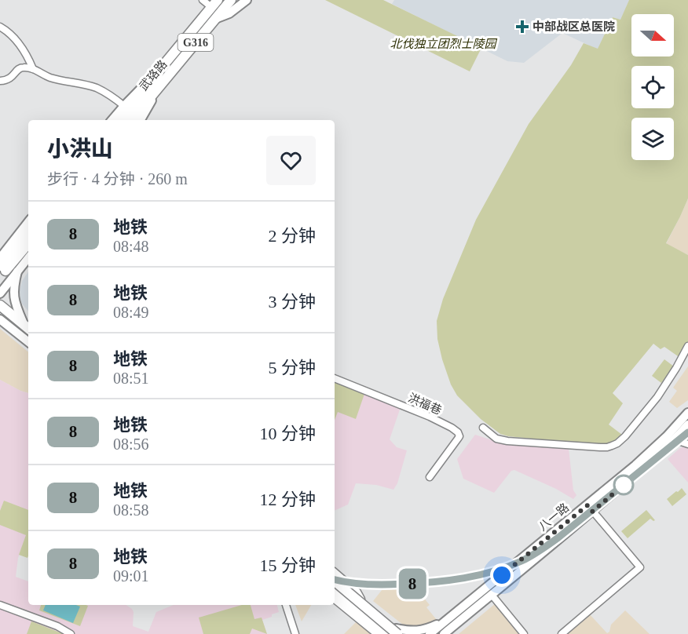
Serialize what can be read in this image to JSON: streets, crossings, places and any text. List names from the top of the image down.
{
  "streets": {
    "highway": ["G316", "武珞路"],
    "main road": ["八一路"],
    "street": ["洪福巷"]
  },
  "parks": ["北伐独立团烈士陵园"],
  "places": {
    "health": ["中部战区总医院"]
  },
  "lines": ["metro line 8"],
  "north": "right",
  "page": {
    "on_map": "8",
    "heading": ["小洪山", "步行 · 4 分钟 · 260 m"],
    "list": [
      {
        "mark": "8",
        "name": "地铁",
        "note": "08:48",
        "value": "2 分钟"
      },
      {
        "mark": "8",
        "name": "地铁",
        "note": "08:49",
        "value": "3 分钟"
      },
      {
        "mark": "8",
        "name": "地铁",
        "note": "08:51",
        "value": "5 分钟"
      },
      {
        "mark": "8",
        "name": "地铁",
        "note": "08:56",
        "value": "10 分钟"
      },
      {
        "mark": "8",
        "name": "地铁",
        "note": "08:58",
        "value": "12 分钟"
      },
      {
        "mark": "8",
        "name": "地铁",
        "note": "09:01",
        "value": "15 分钟"
      }
    ]
  }
}
